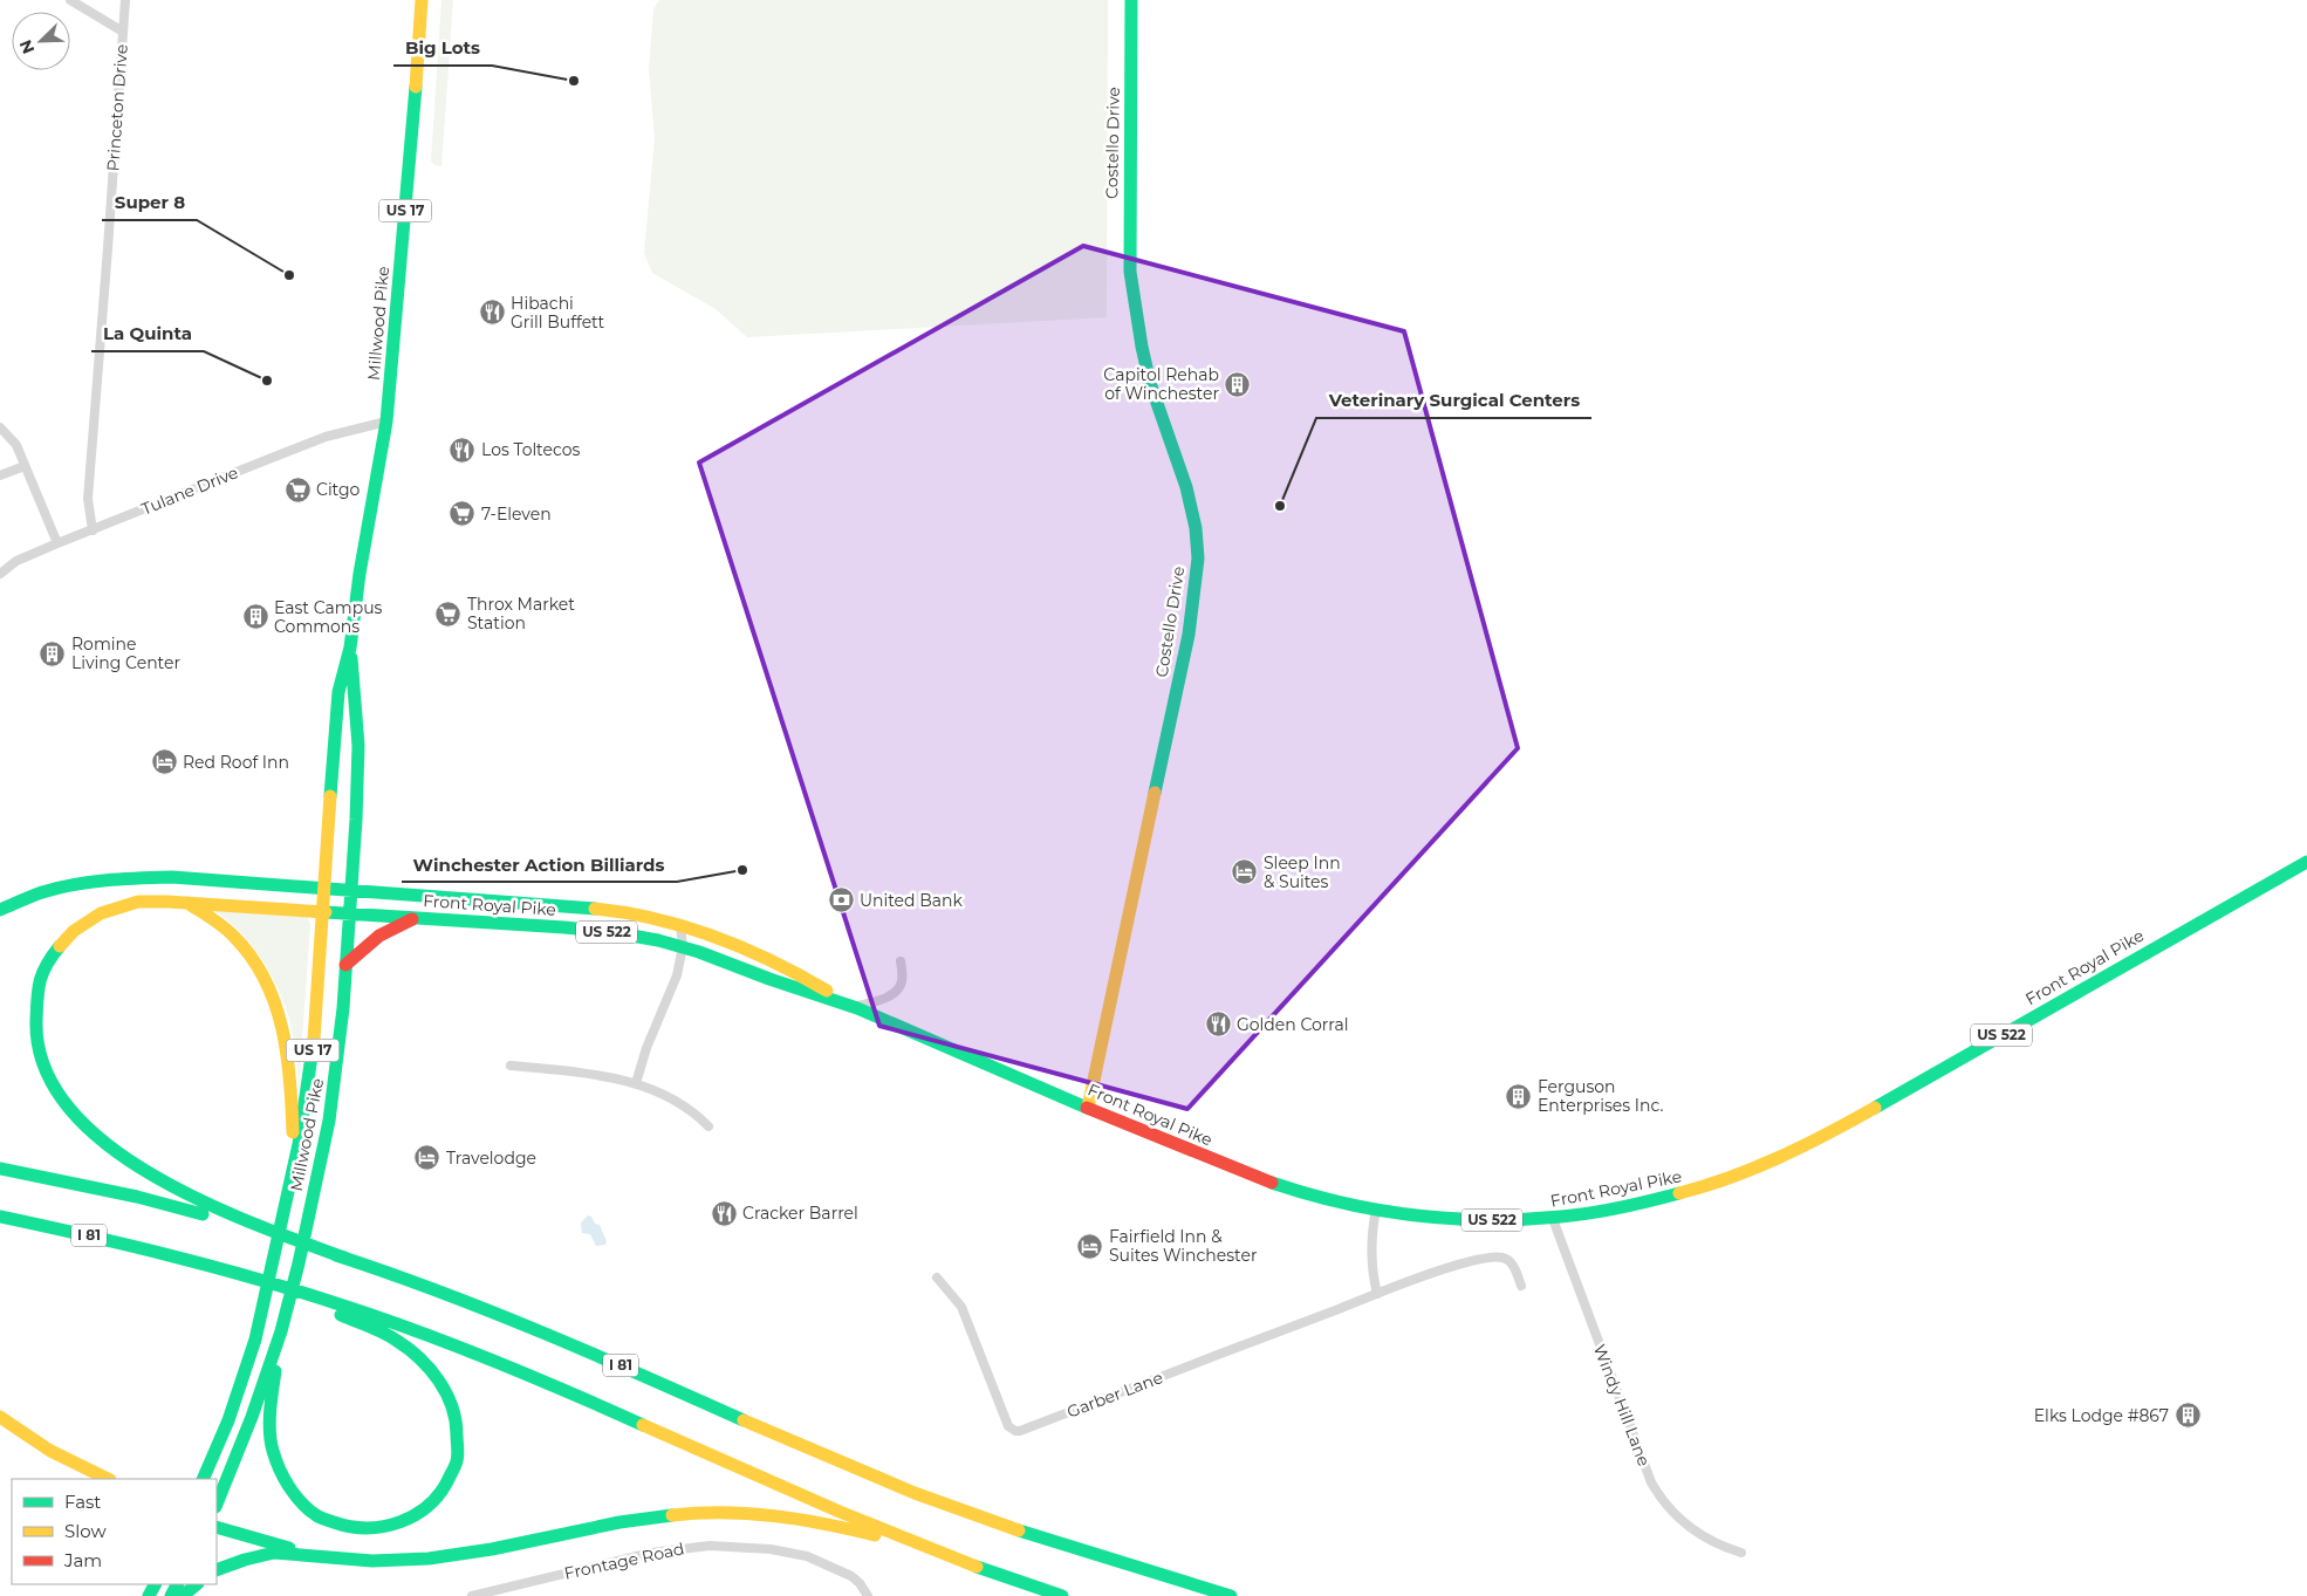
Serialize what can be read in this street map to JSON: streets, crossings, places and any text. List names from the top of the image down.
{
  "streets": {
    "main road": [
      "Costello Drive",
      "US 17",
      "Millwood Pike",
      "Front Royal Pike",
      "US 522",
      "I 81"
    ],
    "street": [
      "Princeton Drive",
      "Tulane Drive",
      "Garber Lane",
      "Windy Hill Lane",
      "Frontage Road"
    ]
  },
  "crossings": [
    ["Princeton Drive", "Tulane Drive"],
    ["Costello Drive", "Front Royal Pike"],
    ["Millwood Pike", "Tulane Drive"],
    ["Millwood Pike", "Front Royal Pike"],
    ["Front Royal Pike", "I 81"],
    ["Front Royal Pike", "Windy Hill Lane"]
  ],
  "places": {
    "other": [
      "Big Lots",
      "Super 8",
      "La Quinta",
      "Veterinary Surgical Centers",
      "Winchester Action Billiards"
    ],
    "restaurant": [
      "Hibachi Grill Buffett",
      "Los Toltecos",
      "Golden Corral",
      "Cracker Barrel"
    ],
    "building": [
      "Capitol Rehab of Winchester",
      "East Campus Commons",
      "Romine Living Center",
      "Ferguson Enterprises Inc.",
      "Elks Lodge #867"
    ],
    "supermarket": ["Citgo", "7-Eleven", "Throx Market Station"],
    "hotel": [
      "Red Roof Inn",
      "Sleep Inn & Suites",
      "Travelodge",
      "Fairfield Inn & Suites Winchester"
    ],
    "bank": ["United Bank"]
  },
  "legend": ["Fast", "Slow", "Jam"],
  "north": "bottom left"
}
